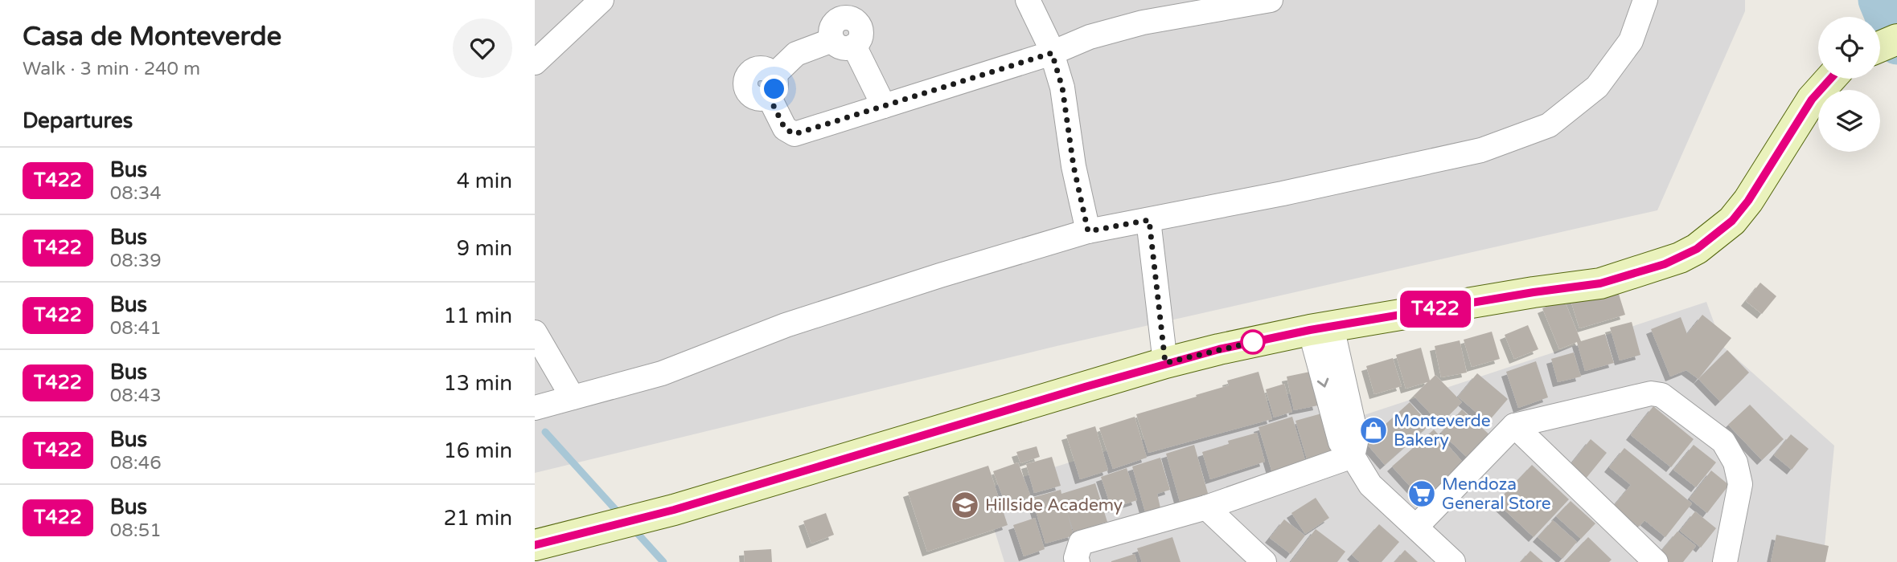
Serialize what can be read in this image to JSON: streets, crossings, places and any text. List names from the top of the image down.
{
  "places": {
    "shop": ["Monteverde Bakery"],
    "supermarket": ["Mendoza General Store"],
    "school or university": ["Hillside Academy"]
  },
  "lines": ["bus line T422"],
  "page": {
    "heading": [
      ["Casa de Monteverde", "Walk · 3 min · 240 m"],
      "Departures"
    ],
    "on_map": "T422",
    "list": [
      {
        "mark": "T422",
        "name": "Bus",
        "note": "08:34",
        "value": "4 min"
      },
      {
        "mark": "T422",
        "name": "Bus",
        "note": "08:39",
        "value": "9 min"
      },
      {
        "mark": "T422",
        "name": "Bus",
        "note": "08:41",
        "value": "11 min"
      },
      {
        "mark": "T422",
        "name": "Bus",
        "note": "08:43",
        "value": "13 min"
      },
      {
        "mark": "T422",
        "name": "Bus",
        "note": "08:46",
        "value": "16 min"
      },
      {
        "mark": "T422",
        "name": "Bus",
        "note": "08:51",
        "value": "21 min"
      }
    ]
  }
}
